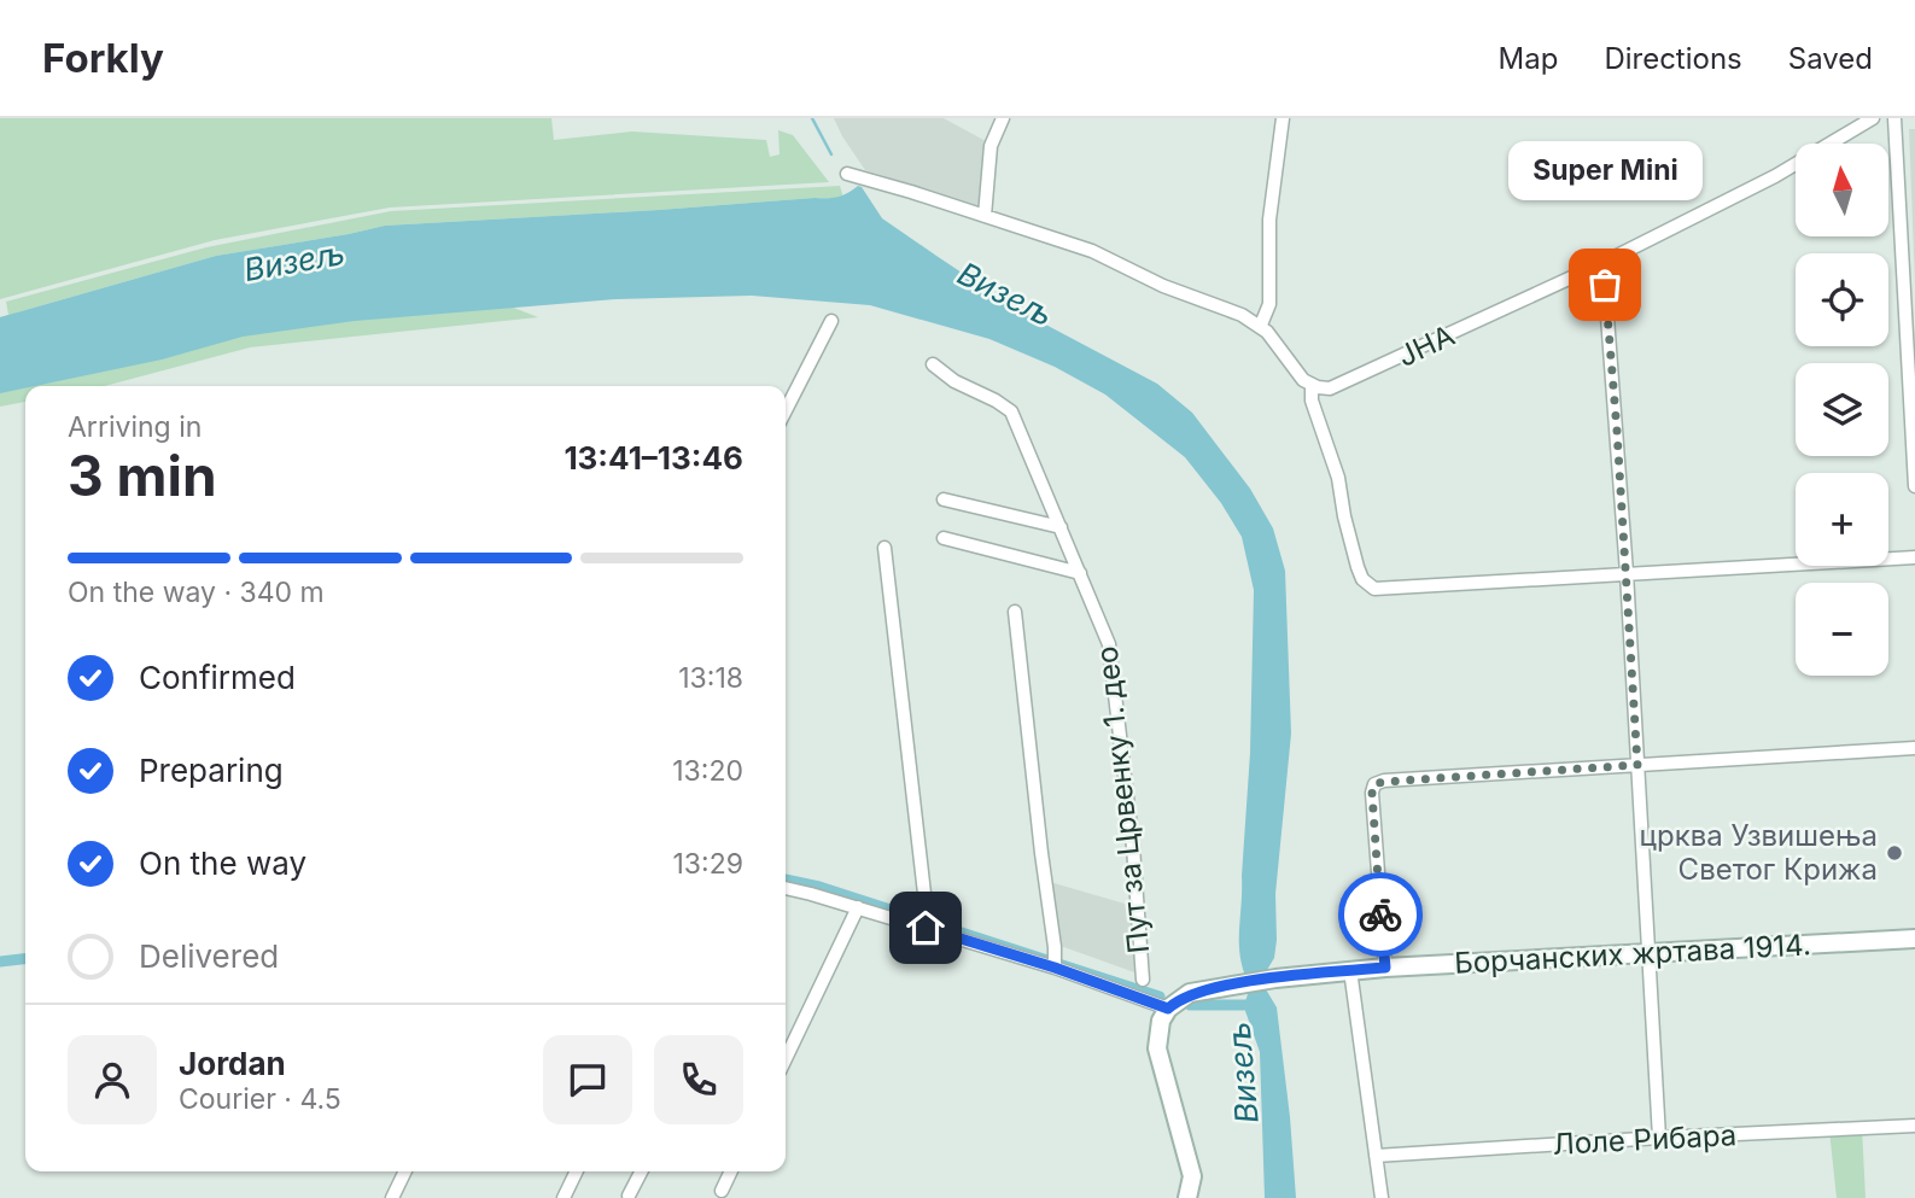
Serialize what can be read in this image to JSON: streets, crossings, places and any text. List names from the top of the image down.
{
  "streets": {
    "street": [
      "ЈНА",
      "Пут за Црвенку 1. део",
      "Борчанских жртава 1914.",
      "Лоле Рибара"
    ]
  },
  "water": ["Визељ"],
  "places": ["Super Mini", "црква Узвишења Светог Крижа"],
  "north": "top",
  "page": {
    "header": "Forkly",
    "nav": ["Map", "Directions", "Saved"],
    "bubble": "Super Mini",
    "map_buttons": ["+", "−"],
    "heading": ["3 min", "Arriving in", "13:41–13:46"],
    "panel": ["Jordan", "Courier · 4.5"],
    "bar": "On the way · 340 m",
    "list": [
      ["Confirmed", "13:18"],
      ["Preparing", "13:20"],
      ["On the way", "13:29"],
      "Delivered"
    ]
  }
}
